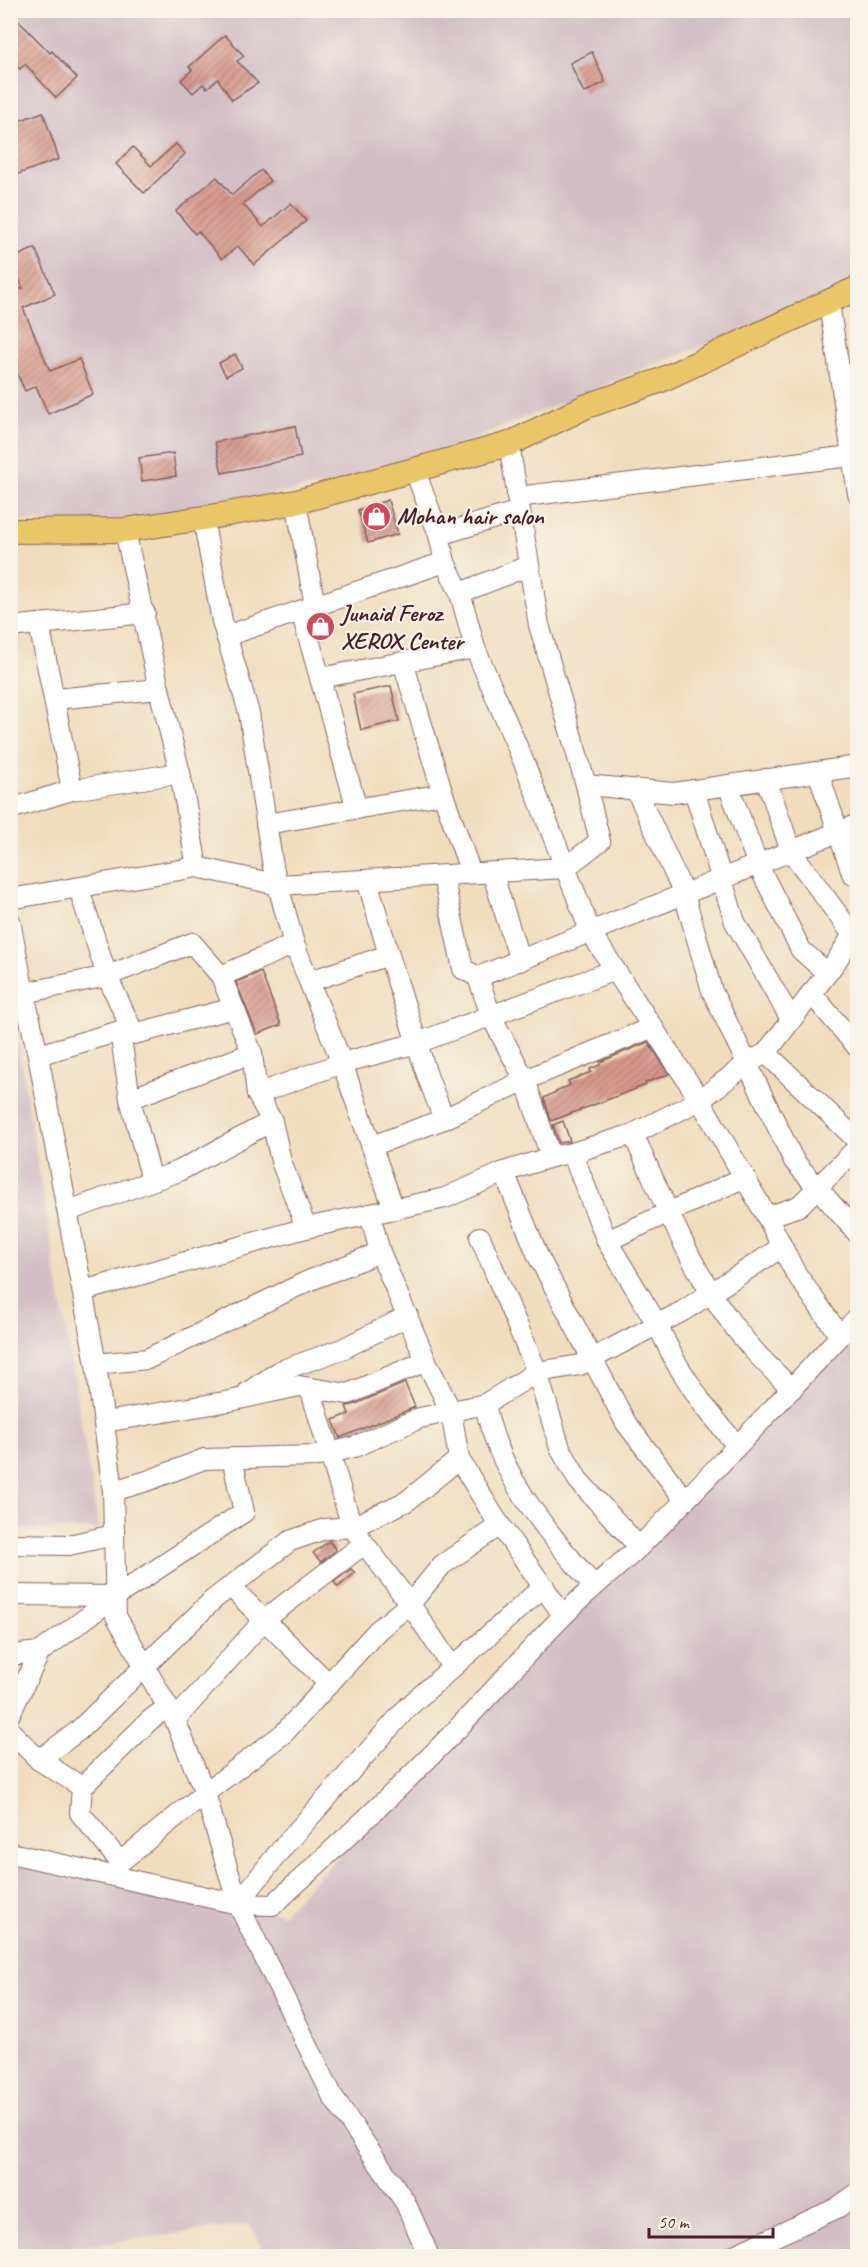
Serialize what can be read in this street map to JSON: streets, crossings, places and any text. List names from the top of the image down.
{
  "places": {
    "shop": ["Mohan hair salon", "Junaid Feroz XEROX Center"]
  },
  "scale_bar": "50 m"
}
